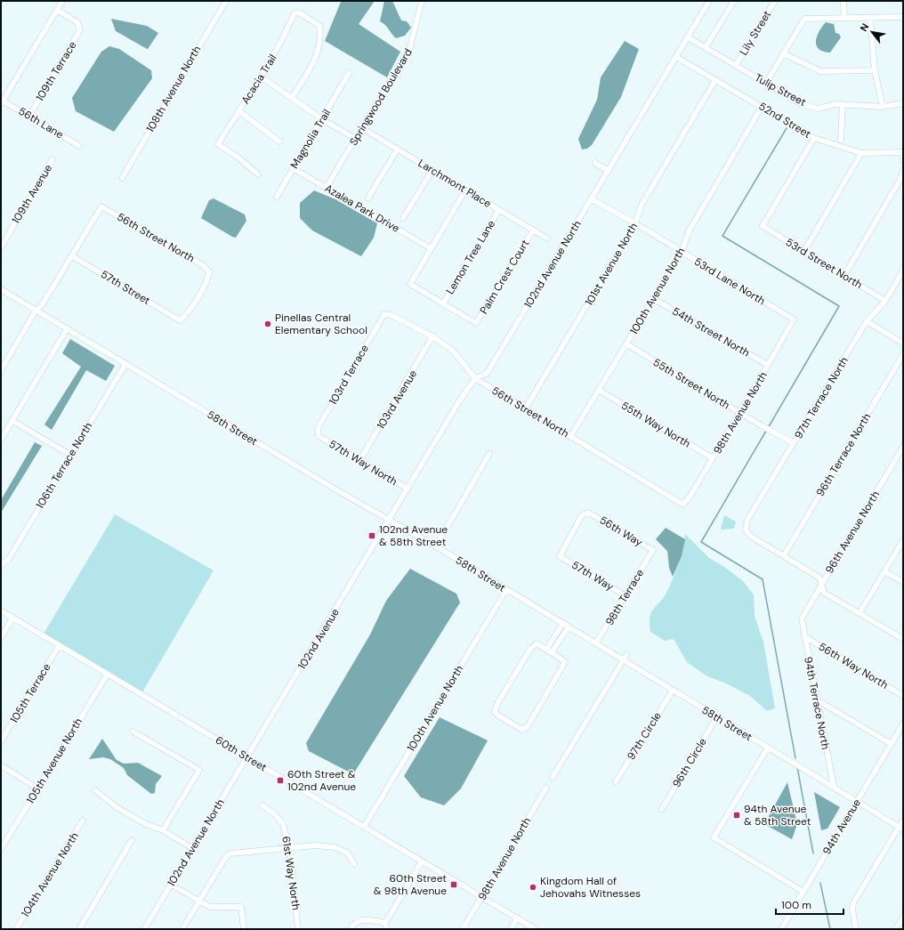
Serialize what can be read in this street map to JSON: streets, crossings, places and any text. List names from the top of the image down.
{
  "streets": {
    "street": [
      "Lily Street",
      "109th Terrace",
      "Acacia Trail",
      "108th Avenue North",
      "Tulip Street",
      "Springwood Boulevard",
      "52nd Street",
      "56th Lane",
      "Magnolia Trail",
      "Larchmont Place",
      "109th Avenue",
      "Azalea Park Drive",
      "56th Street North",
      "Lemon Tree Lane",
      "53rd Street North",
      "102nd Avenue North",
      "101st Avenue North",
      "Palm Crest Court",
      "53rd Lane North",
      "57th Street",
      "100th Avenue North",
      "54th Street North",
      "103rd Terrace",
      "55th Street North",
      "97th Terrace North",
      "103rd Avenue",
      "98th Avenue North",
      "55th Way North",
      "58th Street",
      "96th Terrace North",
      "57th Way North",
      "106th Terrace North",
      "56th Way",
      "96th Avenue North",
      "57th Way",
      "98th Terrace",
      "102nd Avenue",
      "56th Way North",
      "105th Terrace",
      "94th Terrace North",
      "97th Circle",
      "60th Street",
      "105th Avenue North",
      "96th Circle",
      "94th Avenue",
      "61st Way North",
      "104th Avenue North"
    ]
  },
  "crossings": [
    ["Lily Street", "Tulip Street"],
    ["109th Terrace", "56th Lane"],
    ["Tulip Street", "102nd Avenue North"],
    ["Springwood Boulevard", "Larchmont Place"],
    ["Springwood Boulevard", "Azalea Park Drive"],
    ["52nd Street", "53rd Street North"],
    ["52nd Street", "102nd Avenue North"],
    ["52nd Street", "101st Avenue North"],
    ["52nd Street", "100th Avenue North"],
    ["Magnolia Trail", "Azalea Park Drive"],
    ["Larchmont Place", "Lemon Tree Lane"],
    ["Larchmont Place", "Palm Crest Court"],
    ["56th Street North", "102nd Avenue North"],
    ["56th Street North", "101st Avenue North"],
    ["56th Street North", "57th Street"],
    ["56th Street North", "100th Avenue North"],
    ["56th Street North", "103rd Terrace"],
    ["56th Street North", "103rd Avenue"],
    ["56th Street North", "98th Avenue North"],
    ["Lemon Tree Lane", "Palm Crest Court"],
    ["53rd Street North", "97th Terrace North"],
    ["102nd Avenue North", "53rd Lane North"],
    ["102nd Avenue North", "58th Street"],
    ["102nd Avenue North", "57th Way North"],
    ["102nd Avenue North", "102nd Avenue"],
    ["102nd Avenue North", "60th Street"],
    ["101st Avenue North", "53rd Lane North"],
    ["53rd Lane North", "100th Avenue North"],
    ["53rd Lane North", "98th Avenue North"],
    ["100th Avenue North", "54th Street North"],
    ["100th Avenue North", "55th Street North"],
    ["100th Avenue North", "55th Way North"],
    ["100th Avenue North", "58th Street"],
    ["100th Avenue North", "60th Street"],
    ["54th Street North", "98th Avenue North"],
    ["103rd Terrace", "57th Way North"],
    ["55th Street North", "97th Terrace North"],
    ["55th Street North", "98th Avenue North"],
    ["97th Terrace North", "96th Terrace North"],
    ["103rd Avenue", "57th Way North"],
    ["98th Avenue North", "55th Way North"],
    ["98th Avenue North", "60th Street"],
    ["58th Street", "106th Terrace North"],
    ["58th Street", "98th Terrace"],
    ["58th Street", "102nd Avenue"],
    ["58th Street", "94th Terrace North"],
    ["58th Street", "97th Circle"],
    ["58th Street", "96th Circle"],
    ["58th Street", "94th Avenue"],
    ["56th Way", "57th Way"],
    ["56th Way", "98th Terrace"],
    ["96th Avenue North", "94th Terrace North"],
    ["57th Way", "98th Terrace"],
    ["102nd Avenue", "60th Street"],
    ["56th Way North", "94th Terrace North"],
    ["105th Terrace", "60th Street"],
    ["60th Street", "105th Avenue North"]
  ],
  "places": {
    "other": ["Pinellas Central Elementary School", "Kingdom Hall of Jehovahs Witnesses"],
    "transit": [
      "102nd Avenue & 58th Street",
      "60th Street & 102nd Avenue",
      "94th Avenue & 58th Street",
      "60th Street & 98th Avenue"
    ]
  },
  "scale_bar": "100 m",
  "north": "top left"
}
